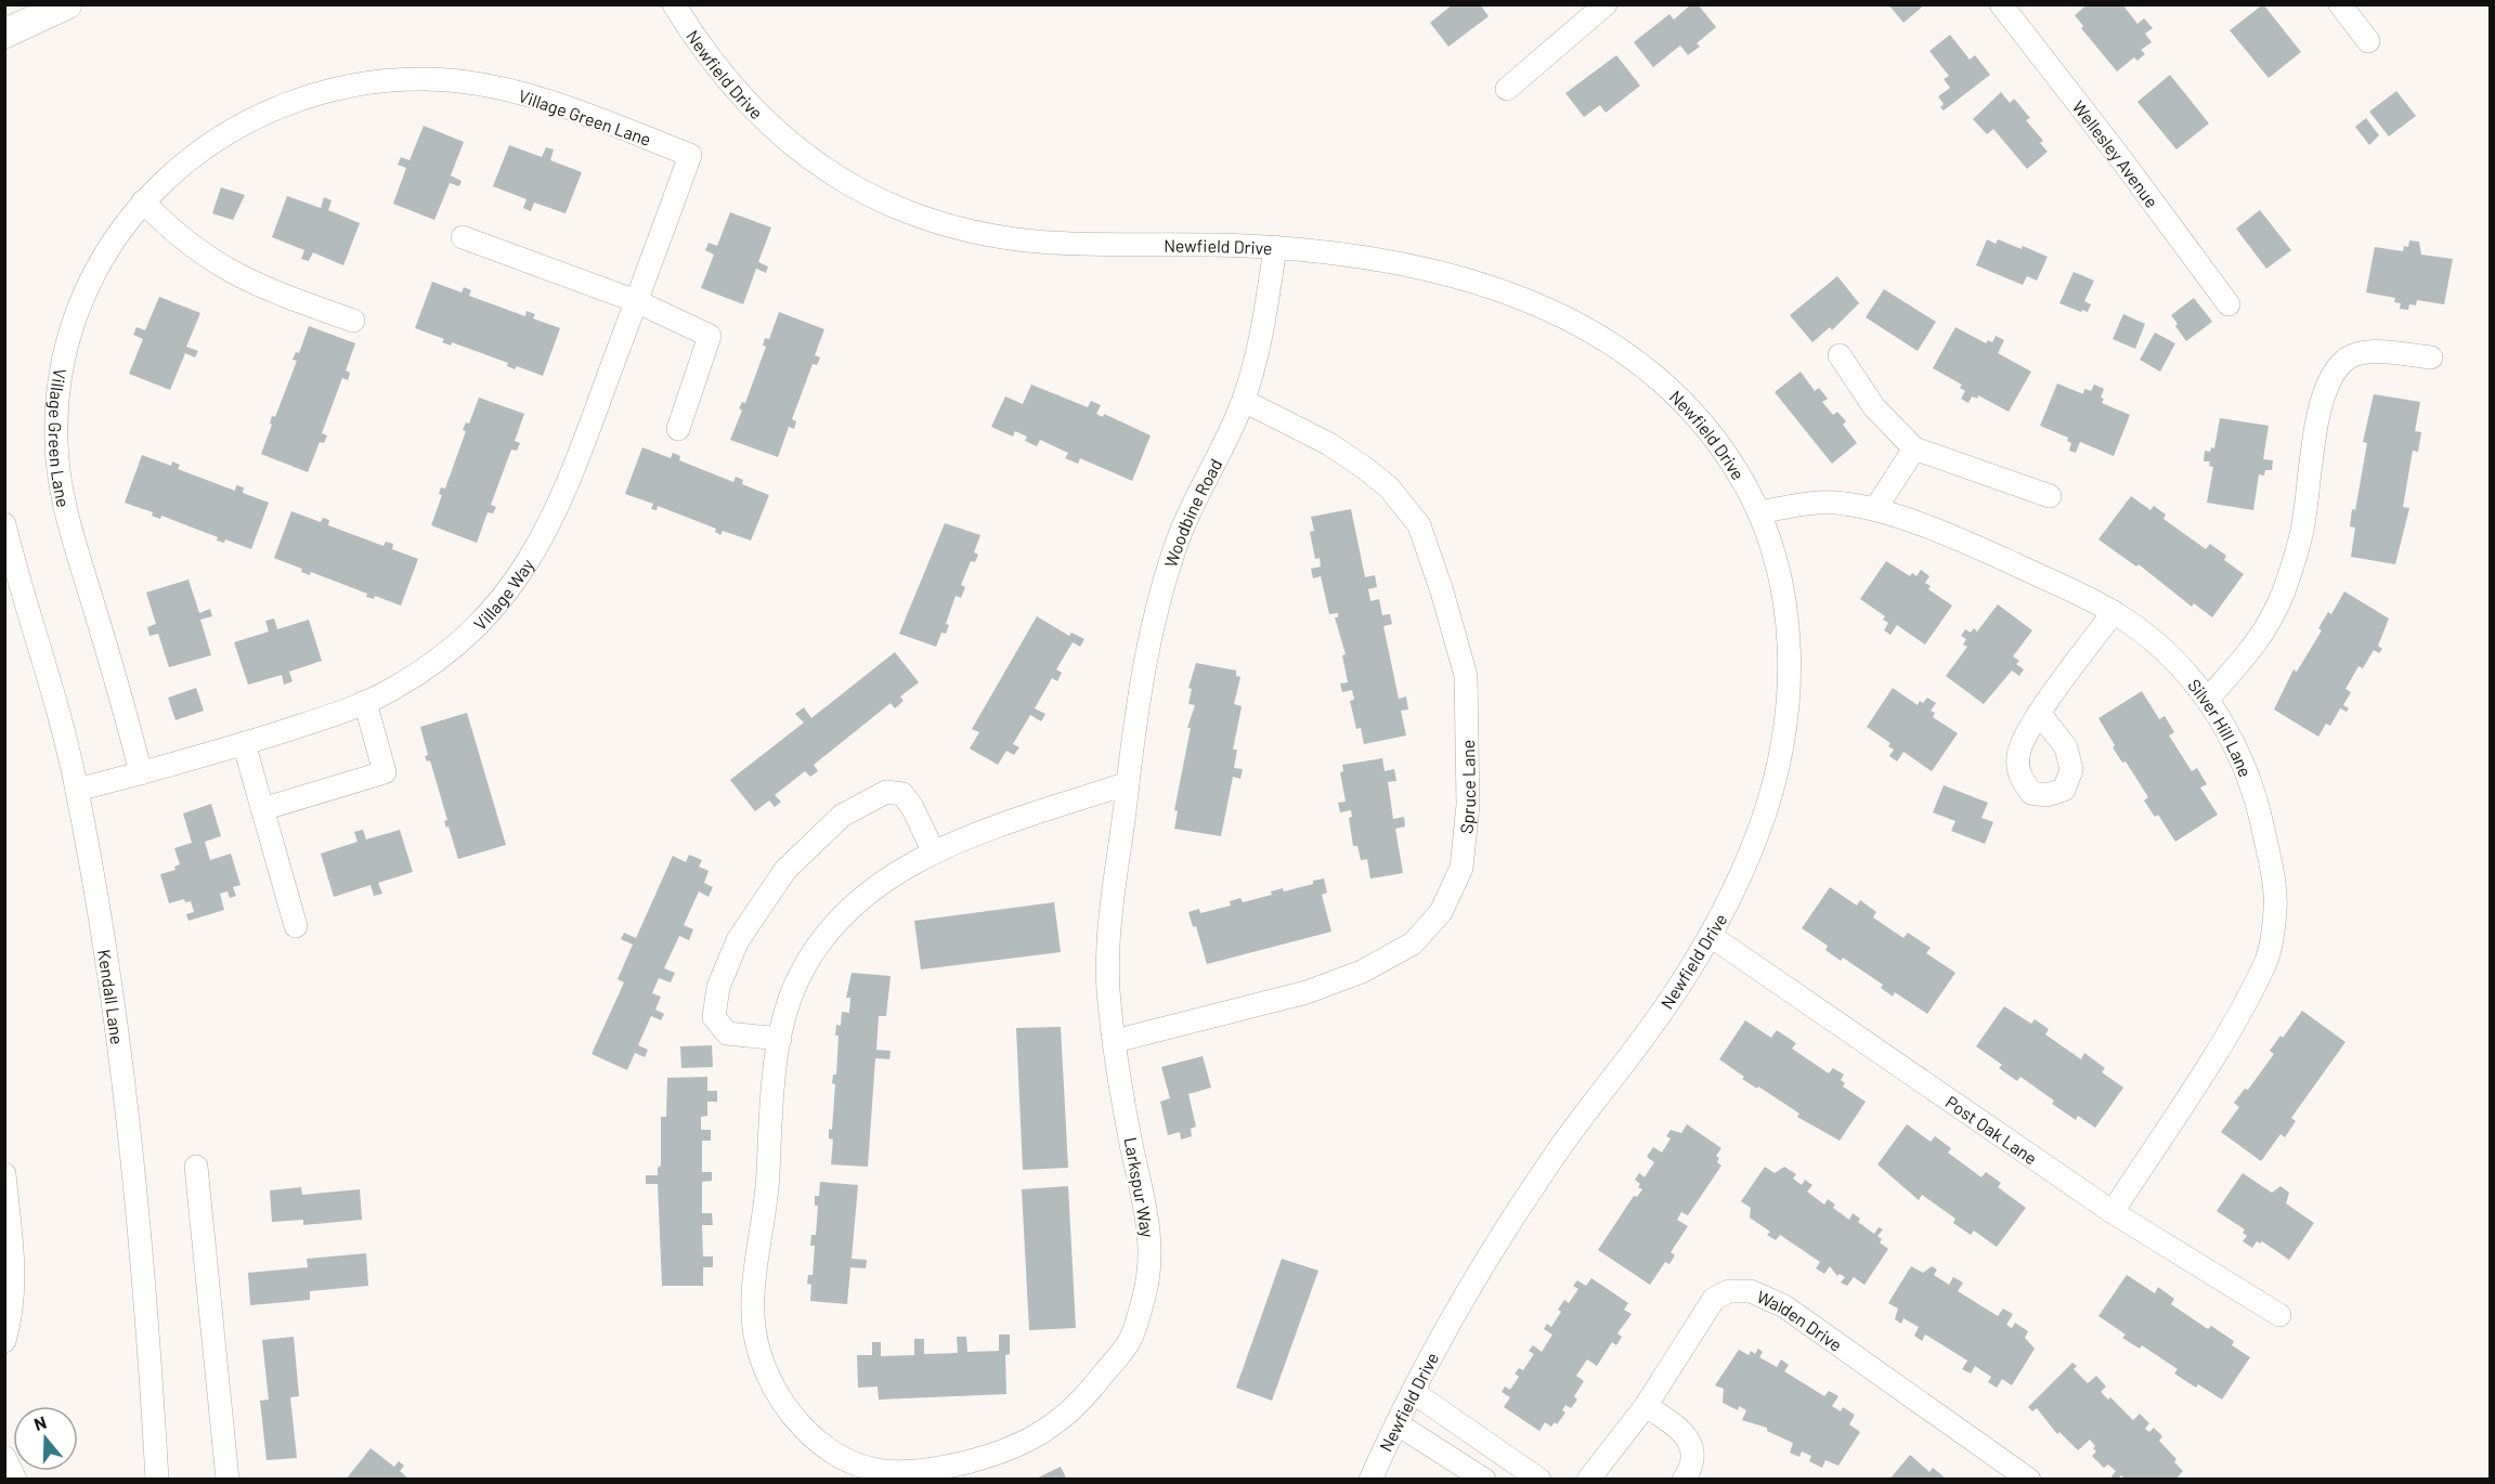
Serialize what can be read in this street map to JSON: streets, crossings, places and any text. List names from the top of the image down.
{
  "streets": {
    "street": [
      "Newfield Drive",
      "Village Green Lane",
      "Wellesley Avenue",
      "Woodbine Road",
      "Village Way",
      "Silver Hill Lane",
      "Spruce Lane",
      "Kendall Lane",
      "Post Oak Lane",
      "Larkspur Way",
      "Walden Drive"
    ]
  },
  "crossings": [
    ["Newfield Drive", "Woodbine Road"],
    ["Newfield Drive", "Silver Hill Lane"],
    ["Newfield Drive", "Post Oak Lane"],
    ["Village Green Lane", "Village Way"],
    ["Woodbine Road", "Spruce Lane"],
    ["Woodbine Road", "Larkspur Way"],
    ["Village Way", "Kendall Lane"],
    ["Silver Hill Lane", "Post Oak Lane"],
    ["Spruce Lane", "Larkspur Way"]
  ],
  "north": "top"
}
